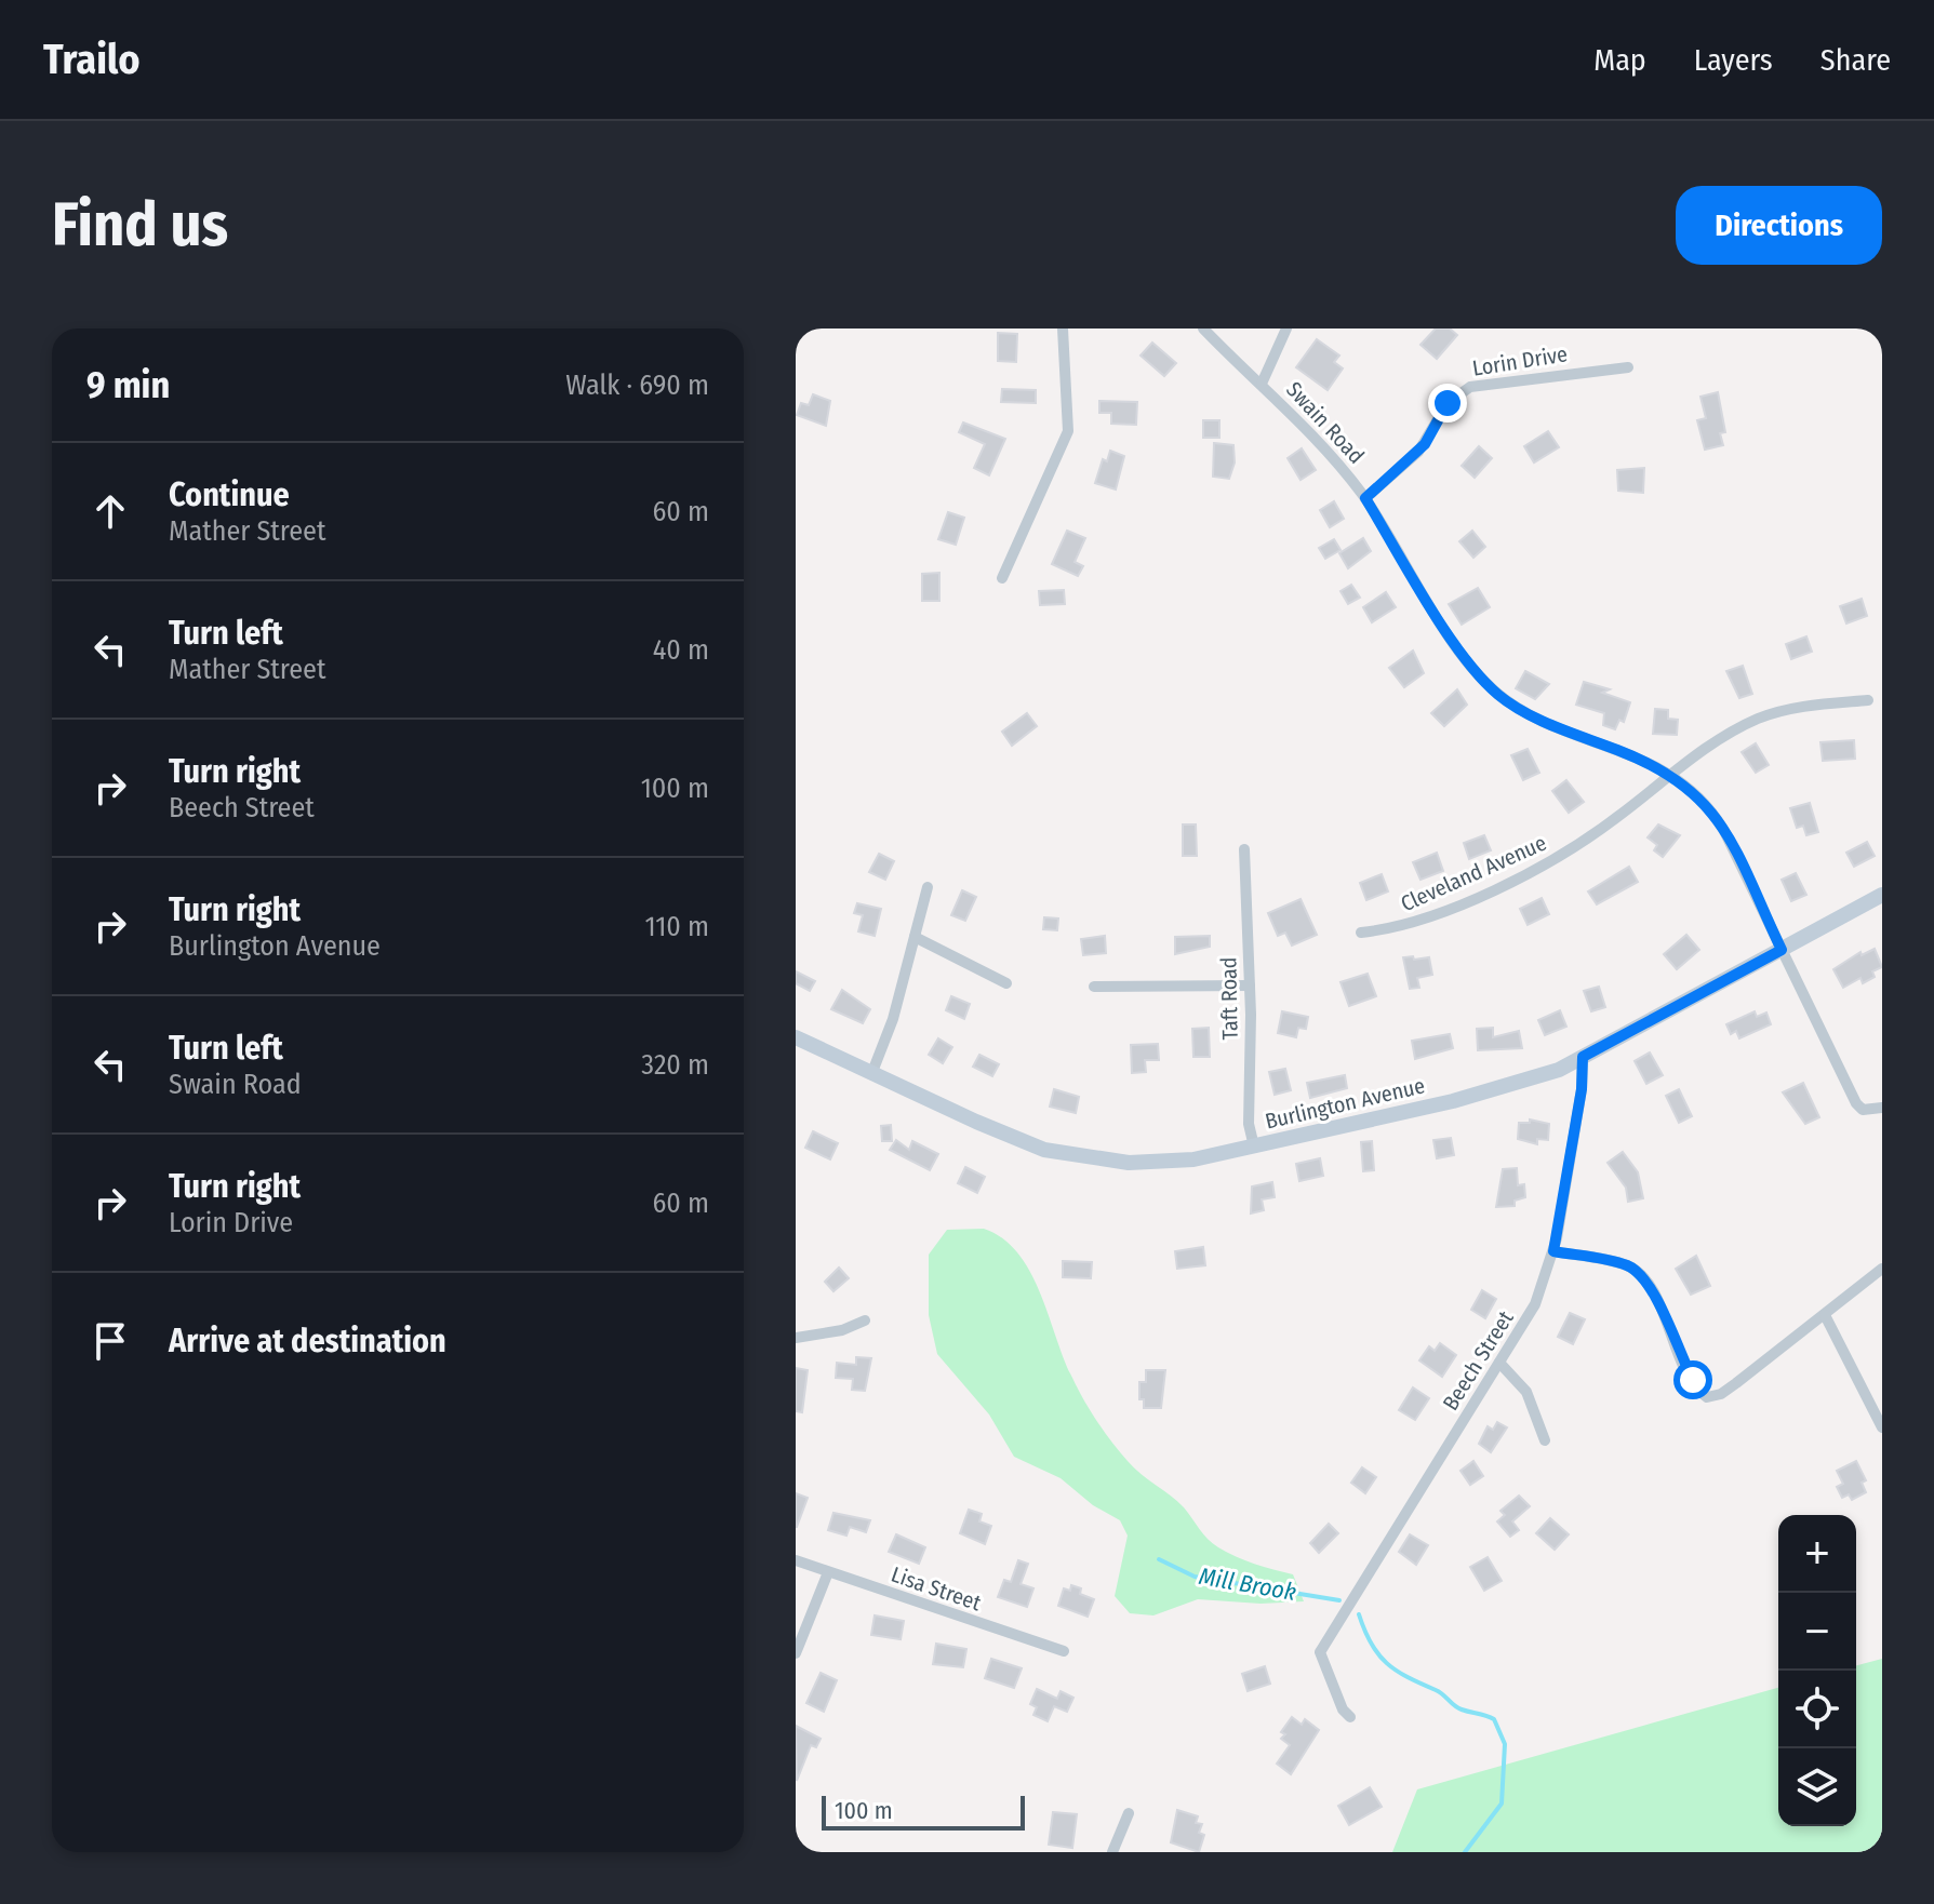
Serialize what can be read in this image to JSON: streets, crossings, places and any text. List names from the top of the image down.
{
  "streets": {
    "main road": ["Burlington Avenue"],
    "street": [
      "Lorin Drive",
      "Swain Road",
      "Cleveland Avenue",
      "Taft Road",
      "Beech Street",
      "Lisa Street"
    ]
  },
  "crossings": [
    ["Lorin Drive", "Swain Road"],
    ["Swain Road", "Cleveland Avenue"],
    ["Swain Road", "Burlington Avenue"],
    ["Taft Road", "Burlington Avenue"],
    ["Burlington Avenue", "Beech Street"]
  ],
  "water": ["Mill Brook"],
  "scale_bar": "100 m",
  "page": {
    "header": "Trailo",
    "nav": ["Map", "Layers", "Share"],
    "buttons": "Directions",
    "title": "Find us",
    "heading": ["9 min", "Walk · 690 m"],
    "list": [
      ["Continue", "Mather Street", "60 m"],
      ["Turn left", "Mather Street", "40 m"],
      ["Turn right", "Beech Street", "100 m"],
      ["Turn right", "Burlington Avenue", "110 m"],
      ["Turn left", "Swain Road", "320 m"],
      ["Turn right", "Lorin Drive", "60 m"],
      "Arrive at destination"
    ],
    "map_buttons": ["+", "−"],
    "scale": "100 m"
  }
}
